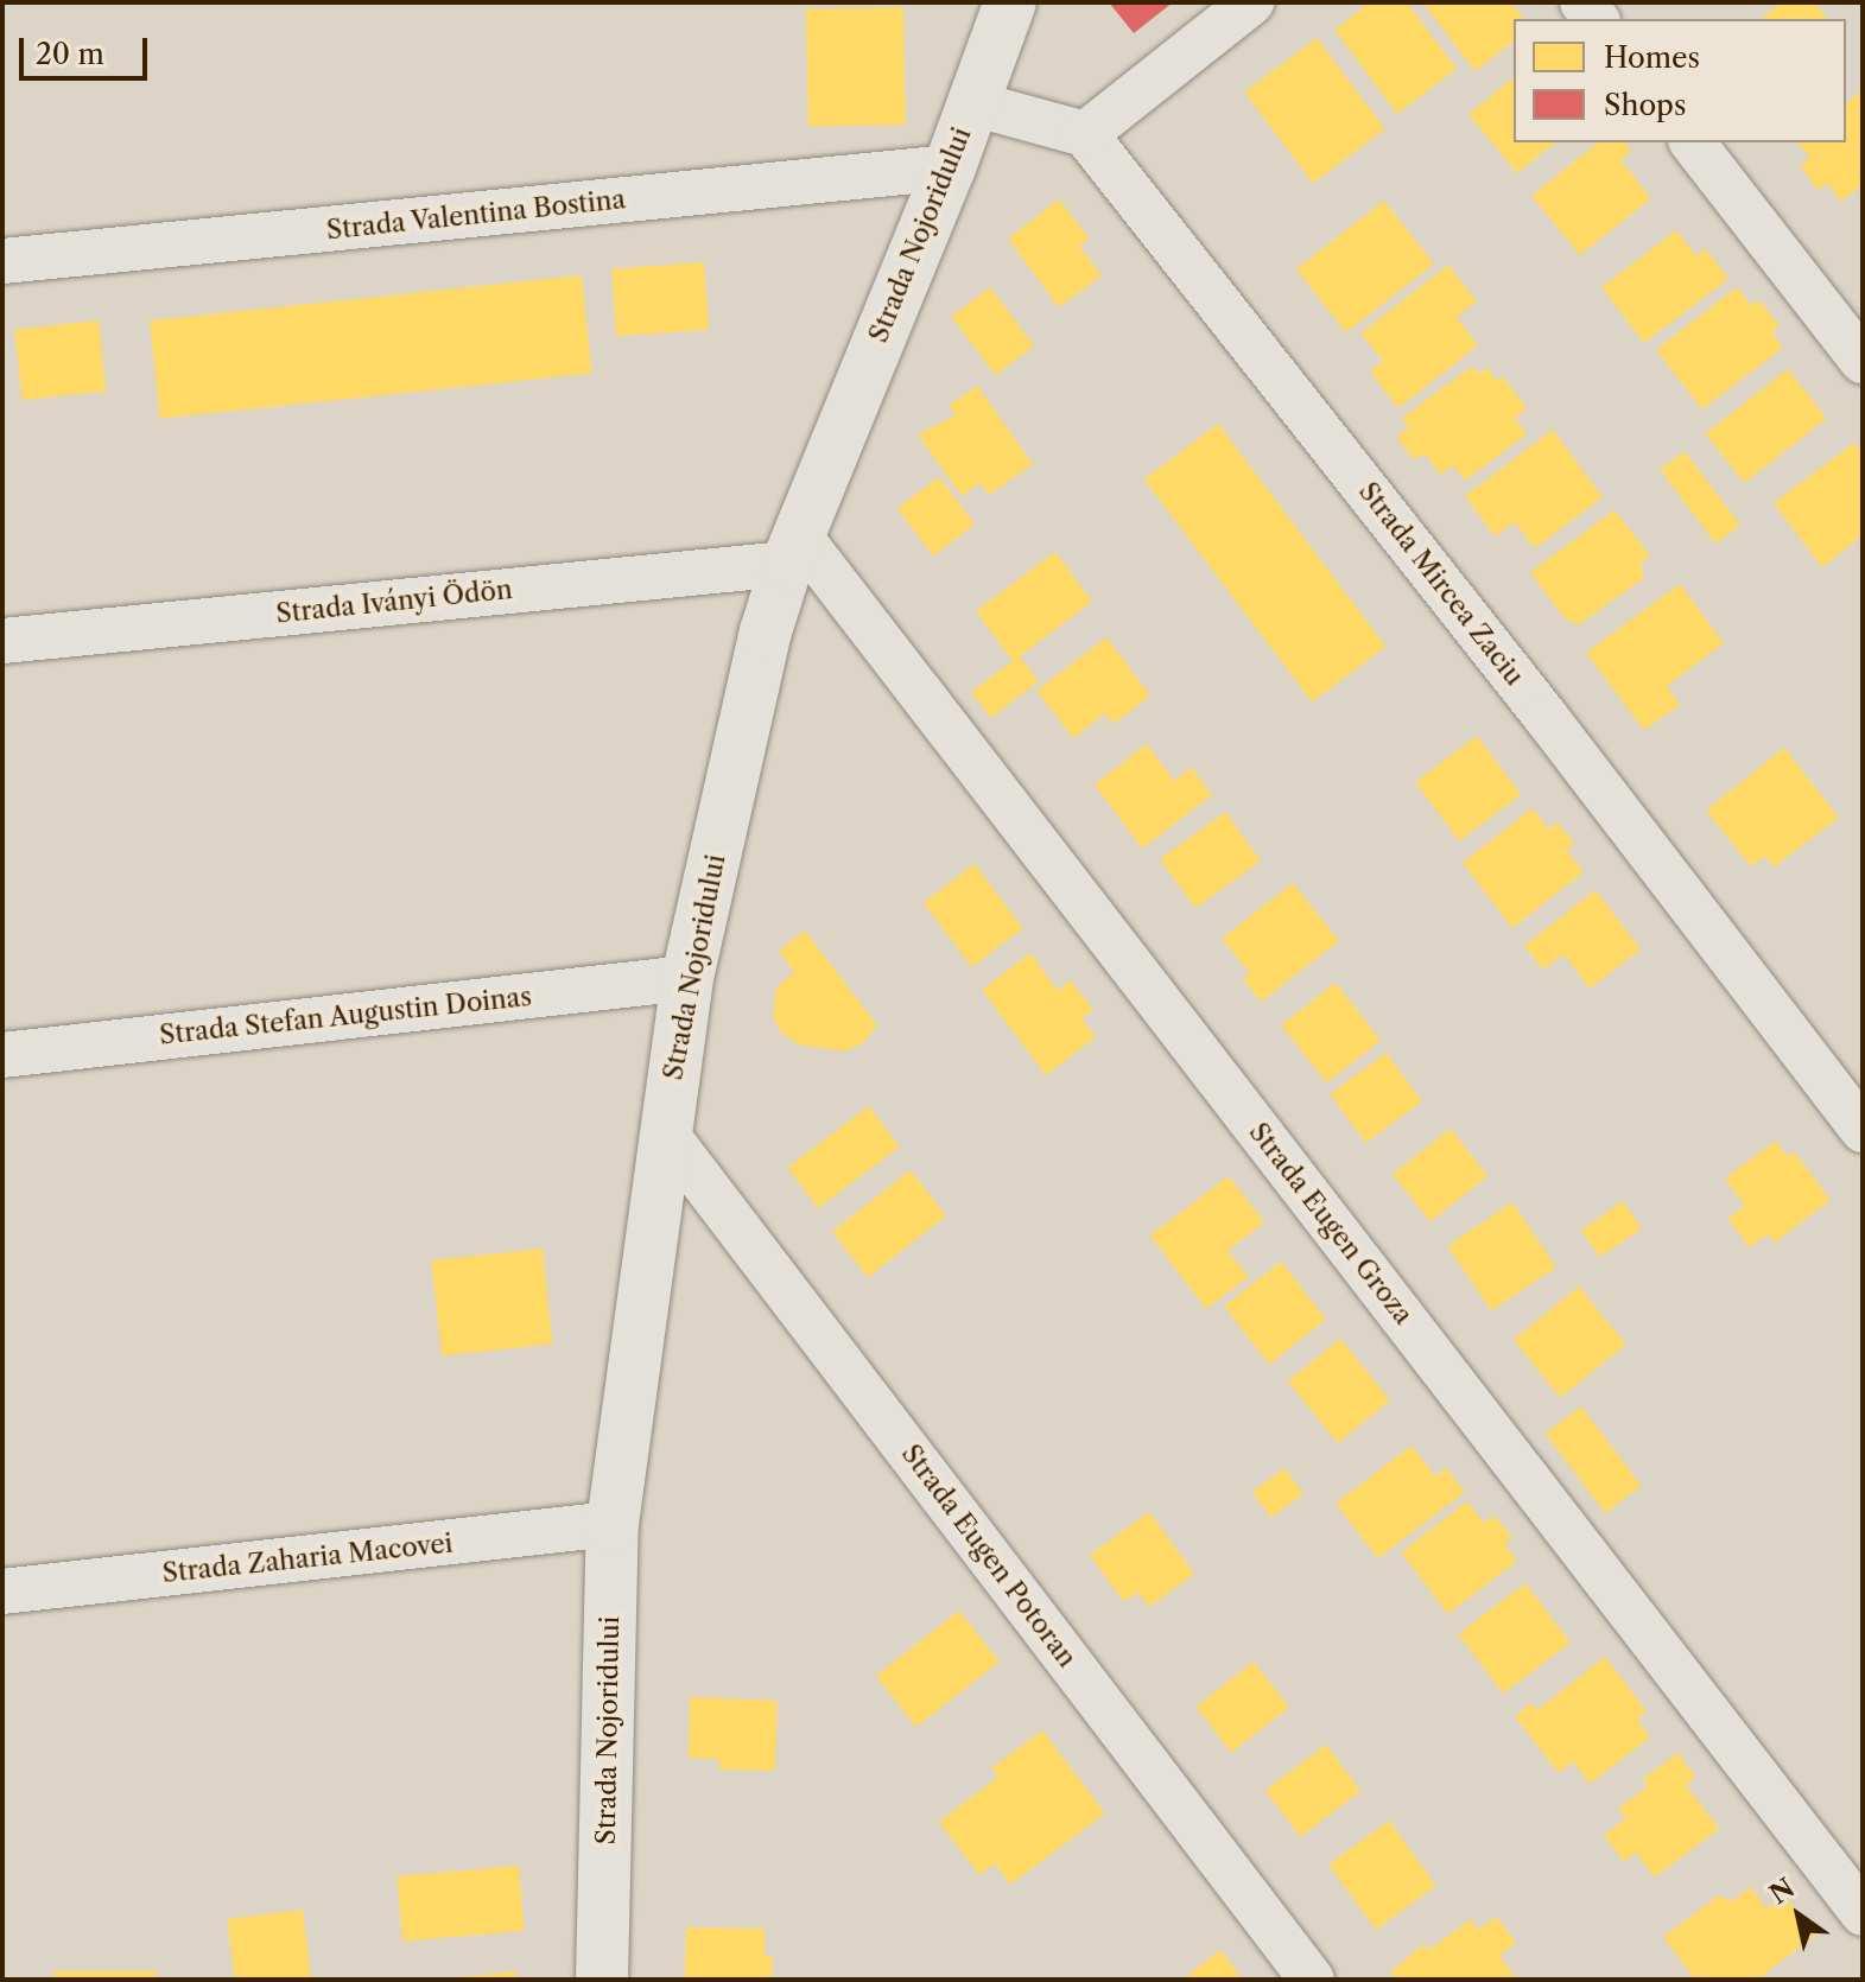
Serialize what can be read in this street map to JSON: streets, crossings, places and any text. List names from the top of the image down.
{
  "streets": {
    "main road": ["Strada Nojoridului"],
    "street": [
      "Strada Valentina Bostina",
      "Strada Mircea Zaciu",
      "Strada Iványi Ödön",
      "Strada Stefan Augustin Doinas",
      "Strada Eugen Groza",
      "Strada Eugen Potoran",
      "Strada Zaharia Macovei"
    ]
  },
  "crossings": [
    ["Strada Valentina Bostina", "Strada Nojoridului"],
    ["Strada Nojoridului", "Strada Iványi Ödön"],
    ["Strada Nojoridului", "Strada Stefan Augustin Doinas"],
    ["Strada Nojoridului", "Strada Eugen Groza"],
    ["Strada Nojoridului", "Strada Eugen Potoran"],
    ["Strada Nojoridului", "Strada Zaharia Macovei"],
    ["Strada Iványi Ödön", "Strada Eugen Groza"]
  ],
  "legend": ["Homes", "Shops"],
  "scale_bar": "20 m",
  "north": "top left"
}
